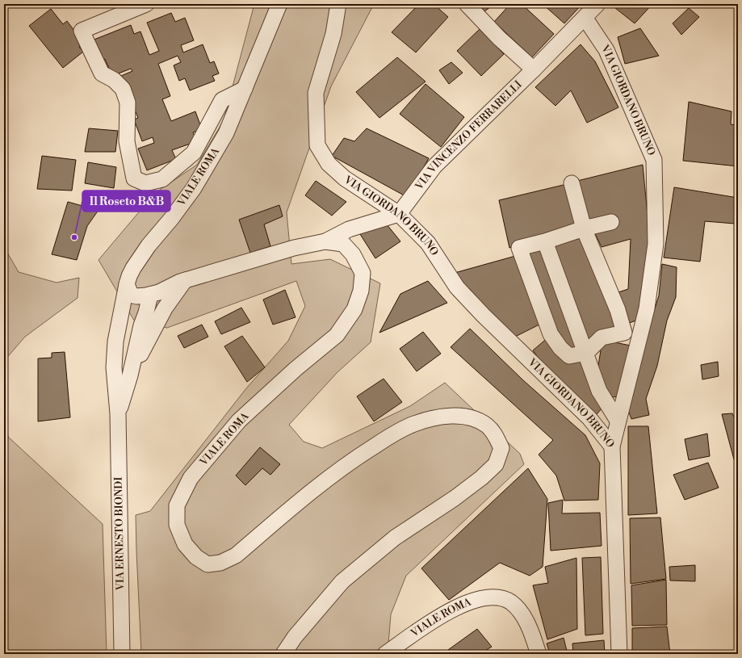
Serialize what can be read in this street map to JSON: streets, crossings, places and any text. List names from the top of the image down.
{
  "streets": {
    "street": [
      "VIA GIORDANO BRUNO",
      "VIA VINCENZO FERRARELLI",
      "VIALE ROMA",
      "VIA ERNESTO BIONDI"
    ]
  },
  "crossings": [
    ["VIA GIORDANO BRUNO", "VIA VINCENZO FERRARELLI"]
  ],
  "places": ["Il Roseto B&B"]
}
